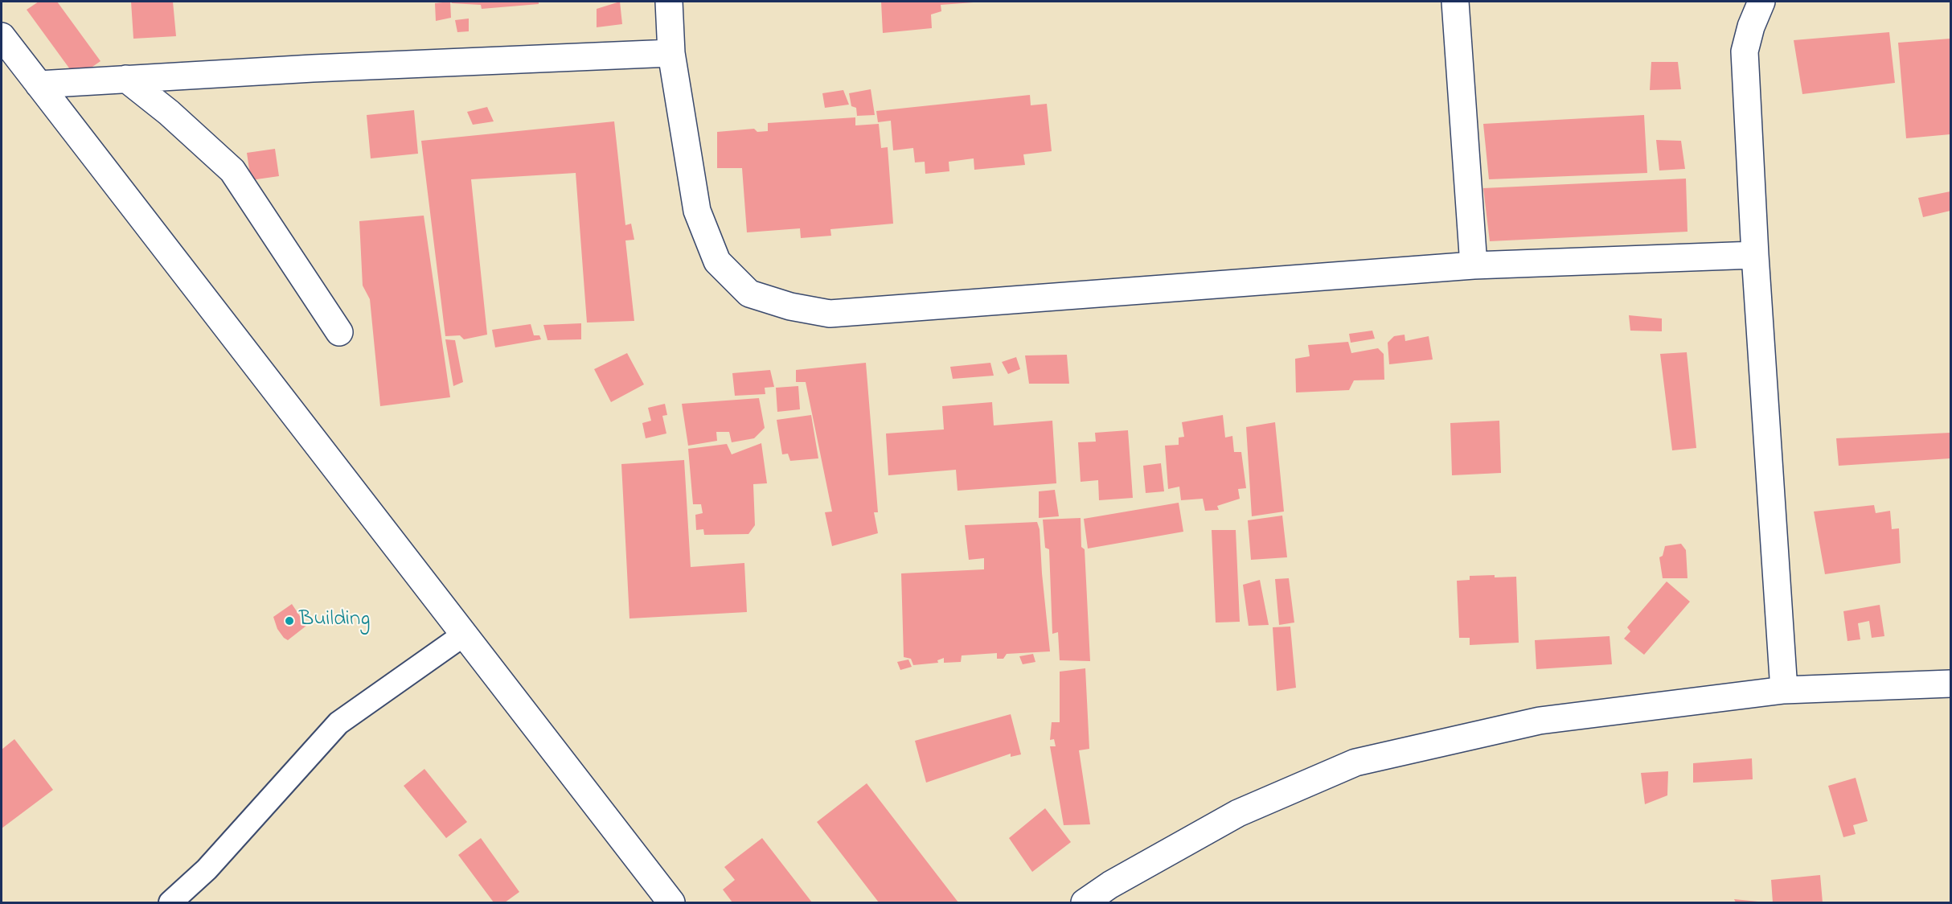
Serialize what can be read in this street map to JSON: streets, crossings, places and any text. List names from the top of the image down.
{
  "places": ["Building"]
}
